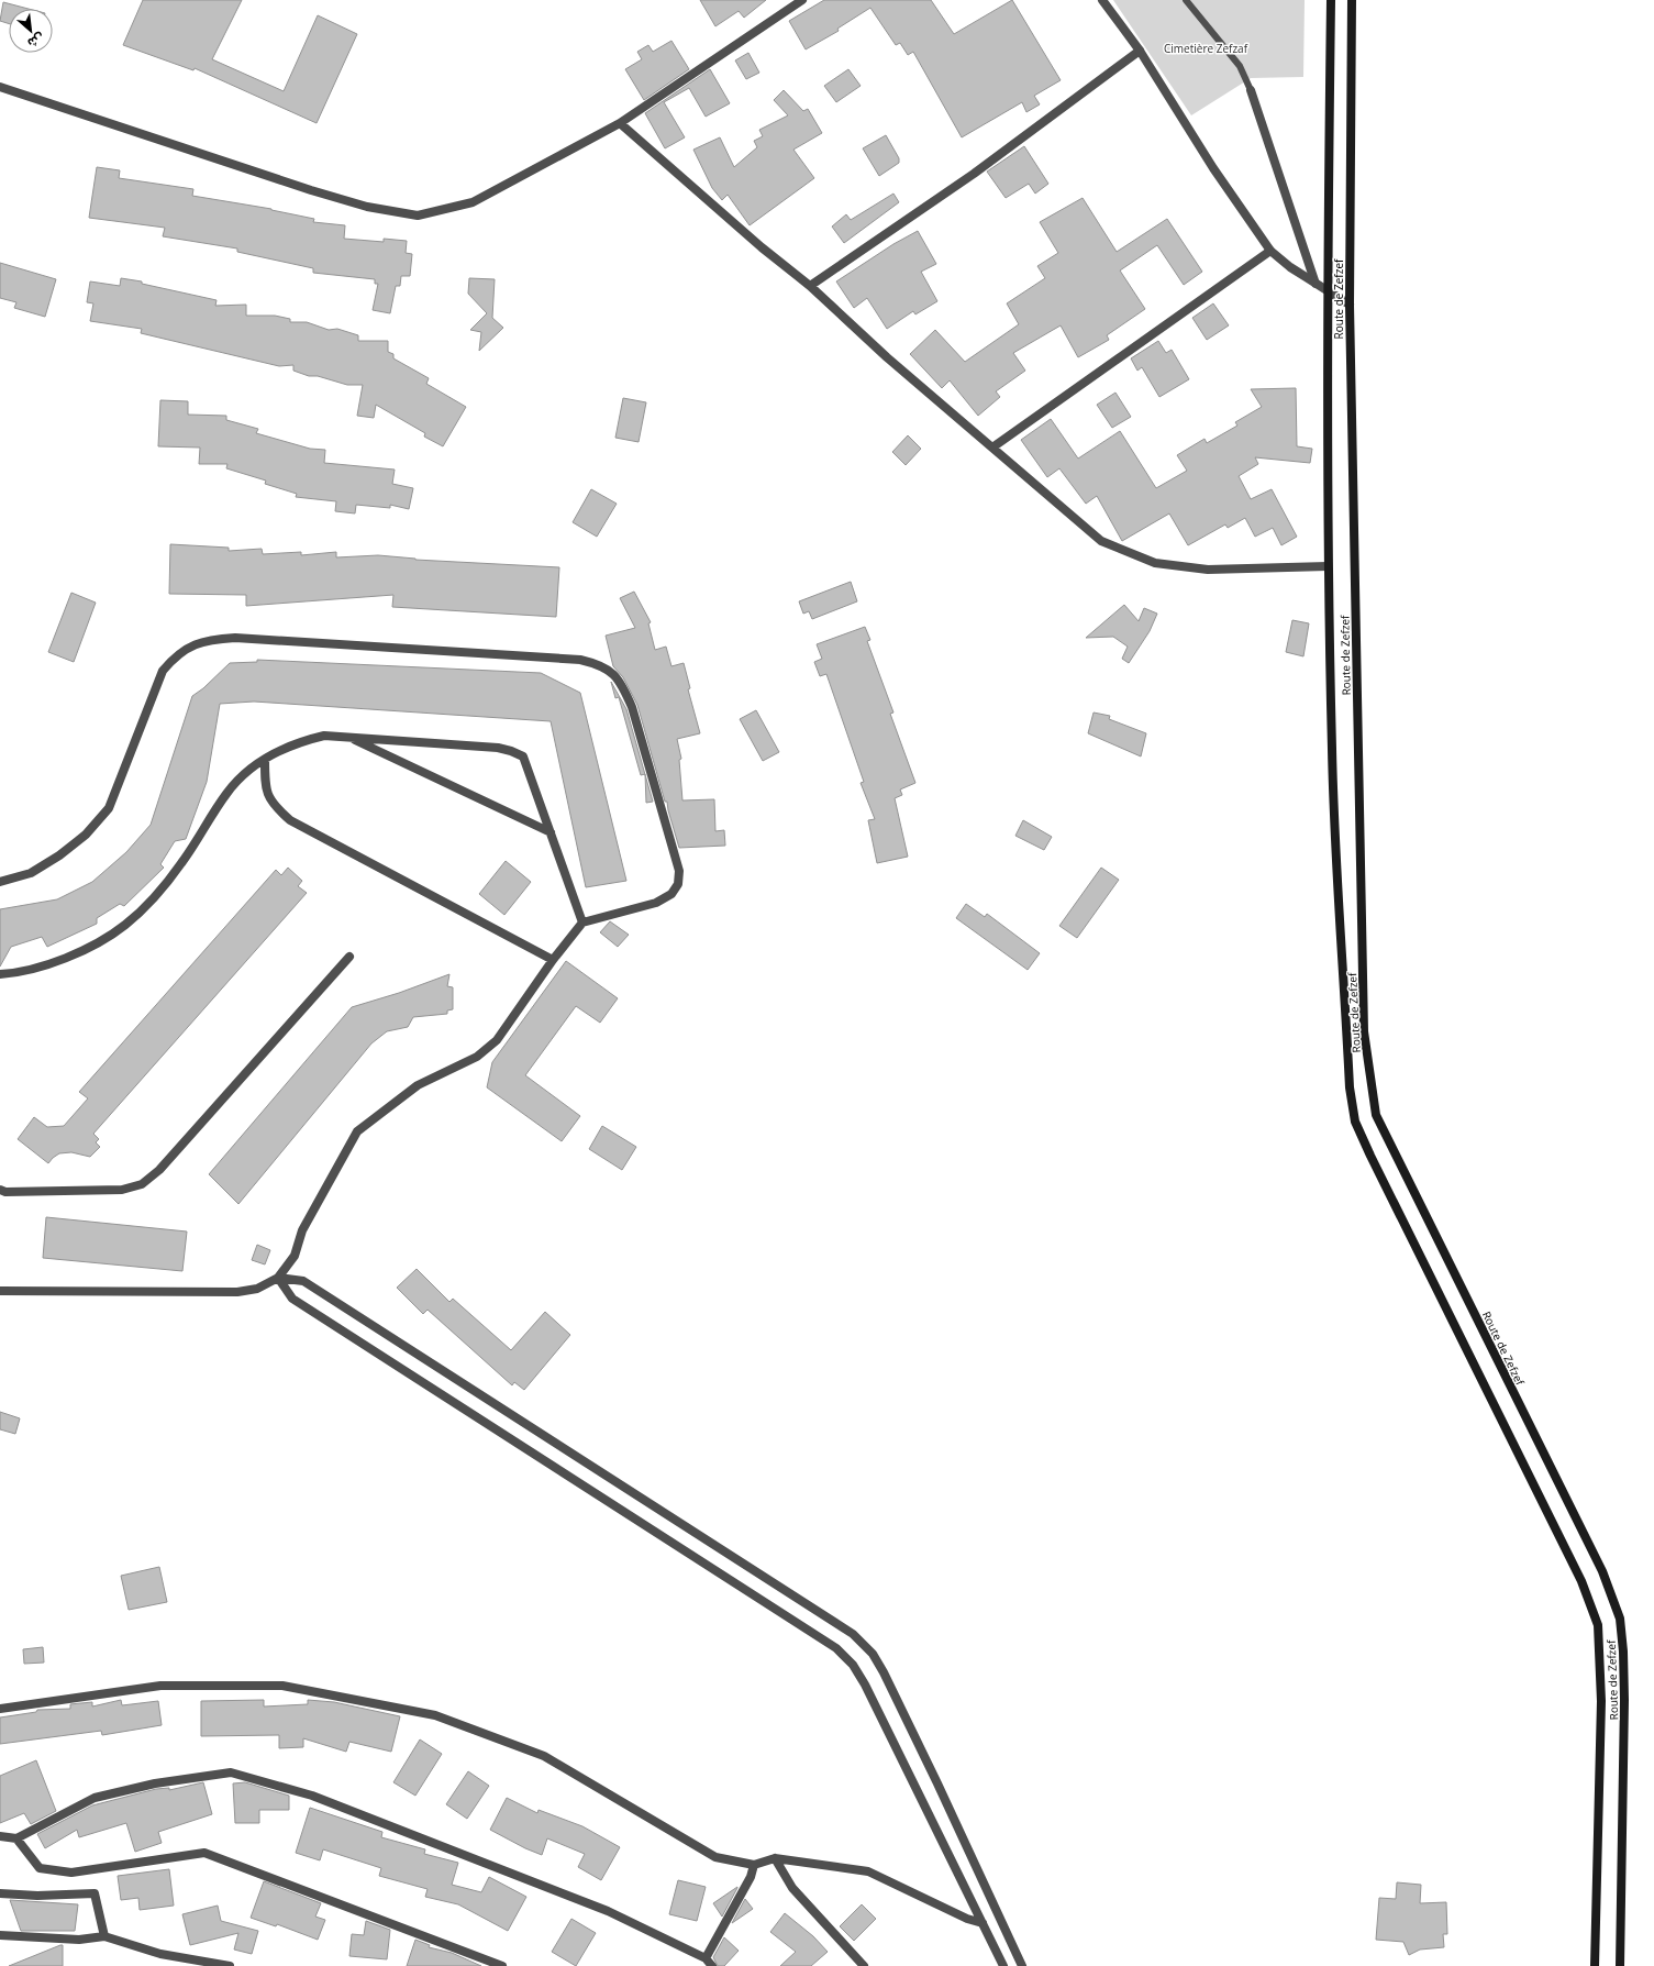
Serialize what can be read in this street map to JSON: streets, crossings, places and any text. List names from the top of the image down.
{
  "streets": {
    "main road": ["Route de Zefzef"]
  },
  "parks": ["Cimetière Zefzaf"],
  "north": "bottom right"
}
